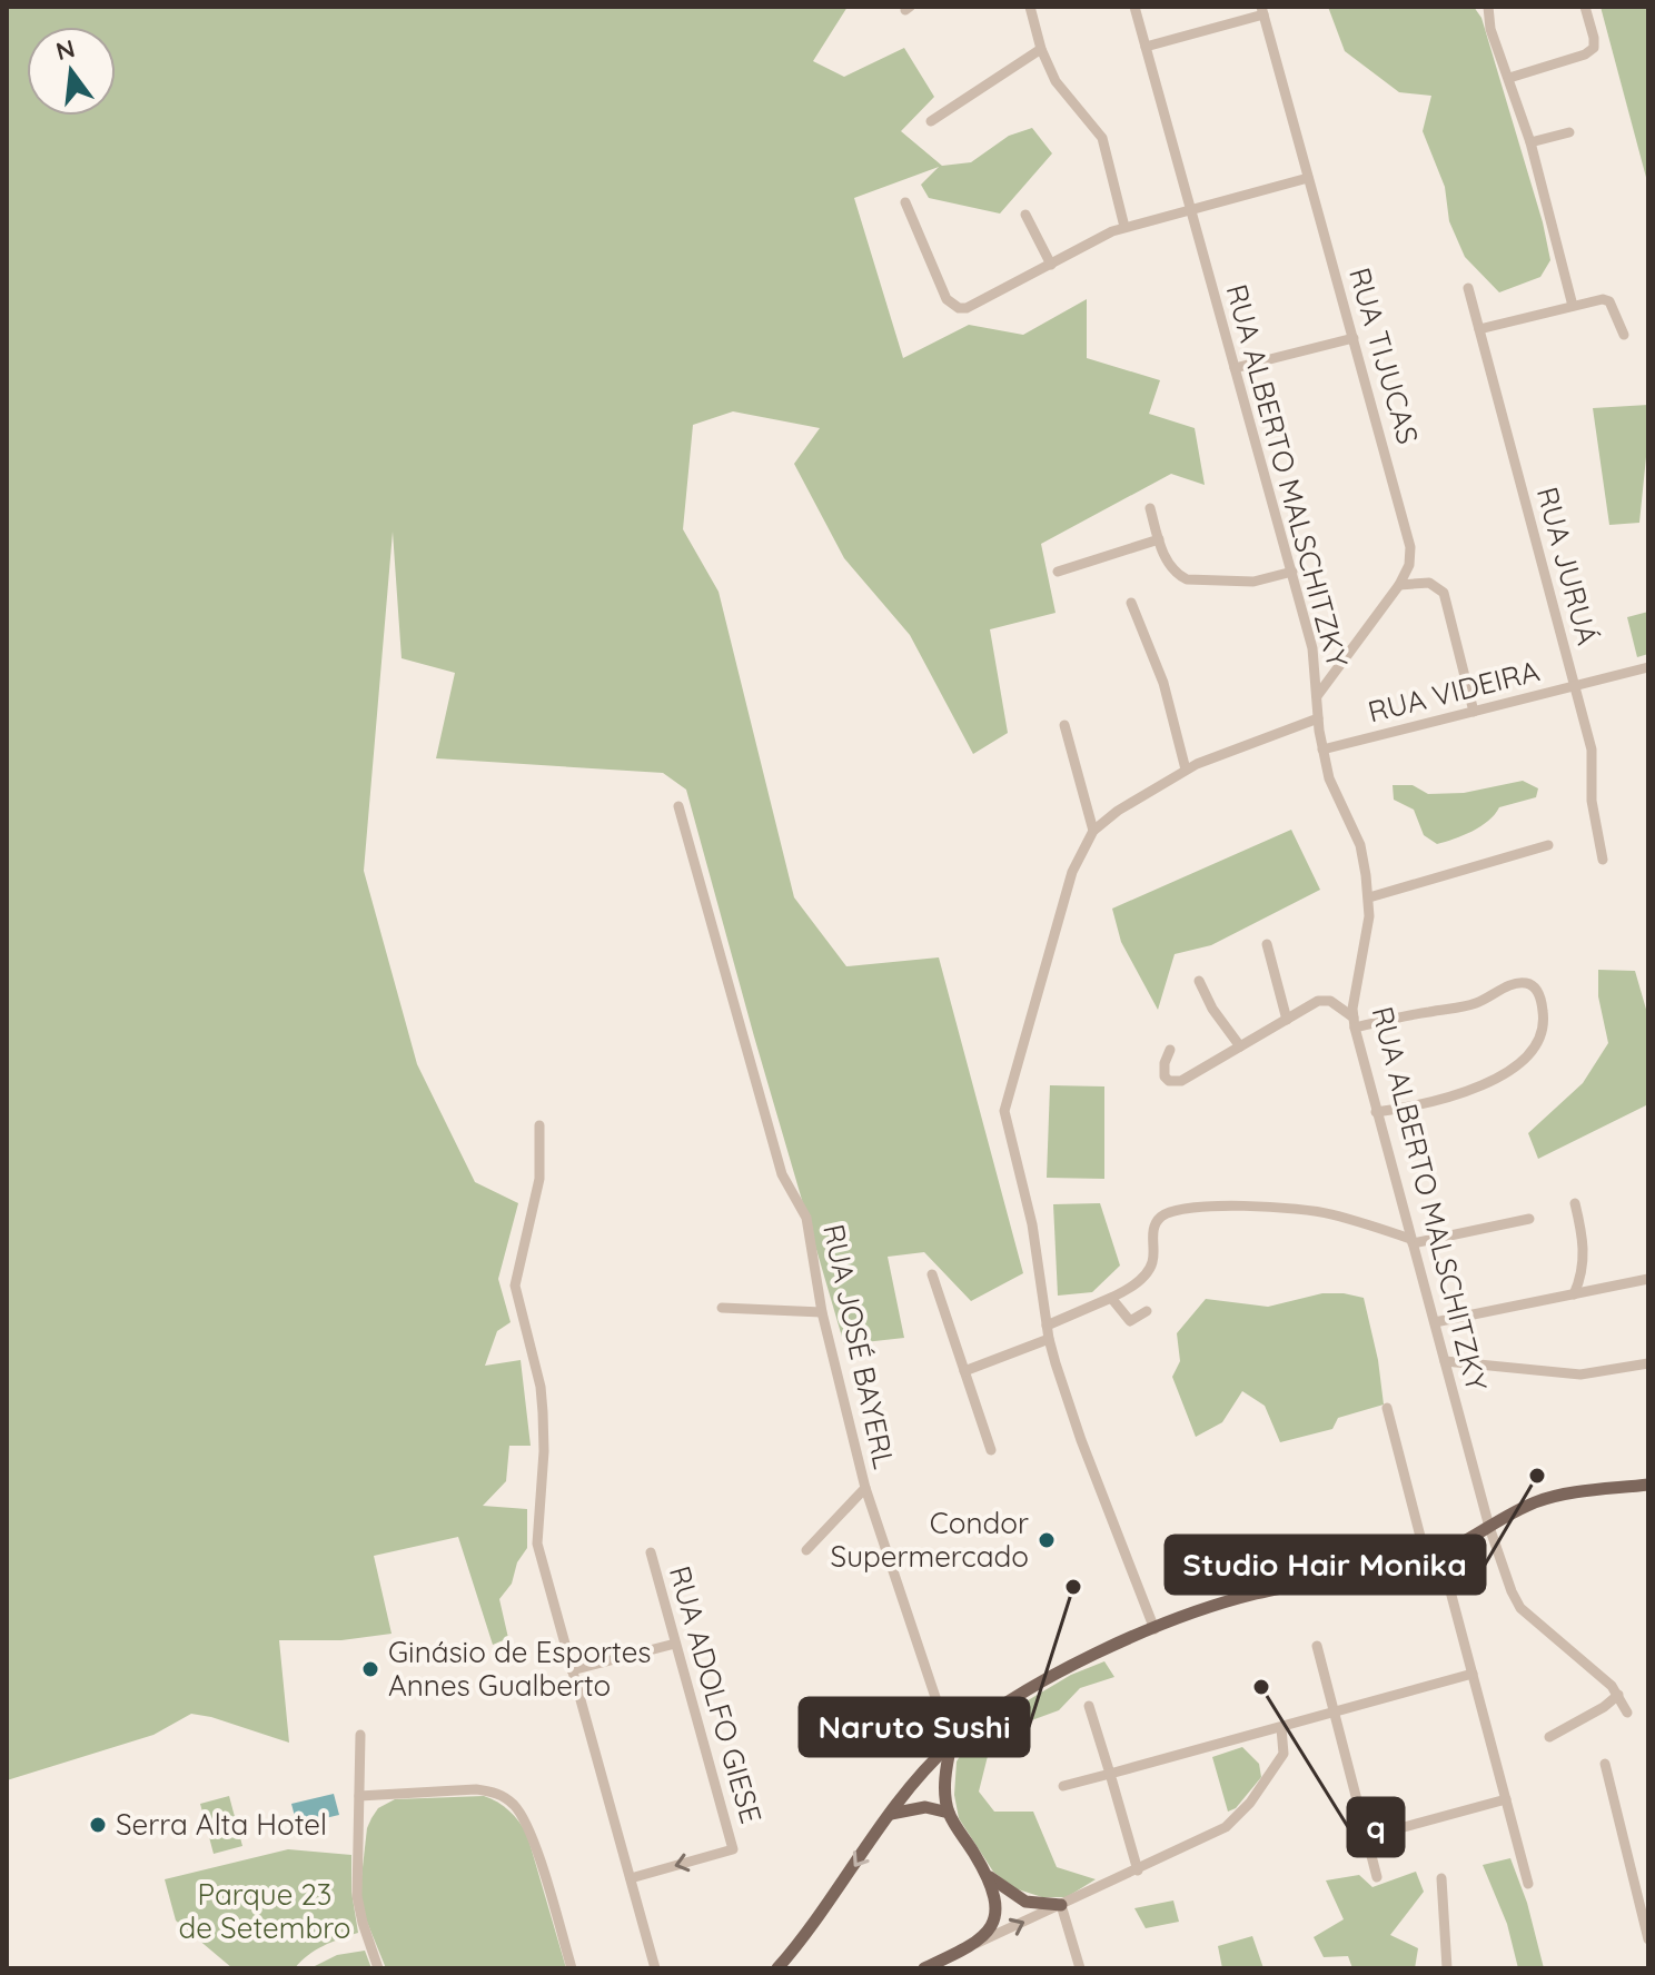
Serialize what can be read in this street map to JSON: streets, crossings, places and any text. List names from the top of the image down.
{
  "streets": {
    "street": [
      "RUA TIJUCAS",
      "RUA ALBERTO MALSCHITZKY",
      "RUA JURUÁ",
      "RUA VIDEIRA",
      "RUA JOSÉ BAYERL",
      "RUA ADOLFO GIESE"
    ]
  },
  "crossings": [
    ["RUA TIJUCAS", "RUA ALBERTO MALSCHITZKY"],
    ["RUA ALBERTO MALSCHITZKY", "RUA VIDEIRA"],
    ["RUA JURUÁ", "RUA VIDEIRA"]
  ],
  "parks": ["Parque 23 de Setembro"],
  "places": [
    "Studio Hair Monika",
    "Condor Supermercado",
    "Naruto Sushi",
    "Ginásio de Esportes Annes Gualberto",
    "q",
    "Serra Alta Hotel"
  ],
  "north": "top"
}
